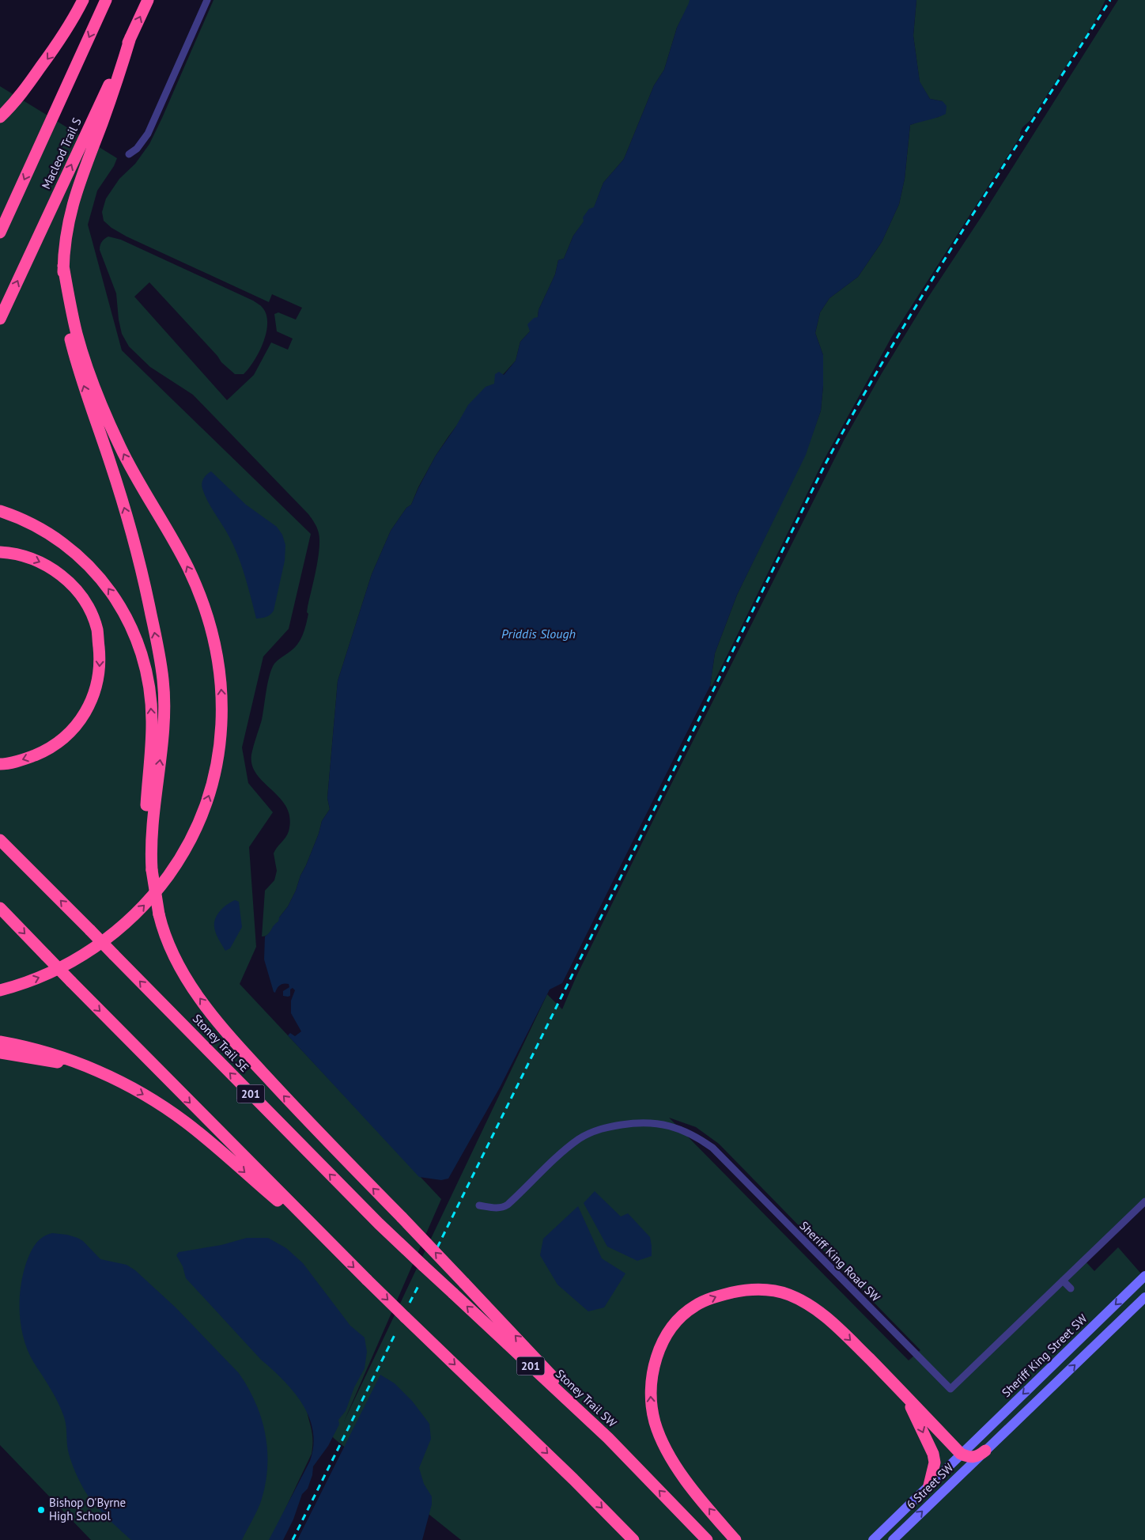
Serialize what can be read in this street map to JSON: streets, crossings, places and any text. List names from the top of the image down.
{
  "streets": {
    "highway": [
      "Macleod Trail S",
      "Stoney Trail SE",
      "201",
      "Stoney Trail SW"
    ],
    "main road": ["Sheriff King Street SW", "6 Street SW"],
    "street": ["Sheriff King Road SW"]
  },
  "crossings": [
    ["Stoney Trail SE", "Stoney Trail SW"],
    ["Sheriff King Street SW", "6 Street SW"]
  ],
  "water": ["Priddis Slough"],
  "places": ["Bishop O'Byrne High School"]
}
